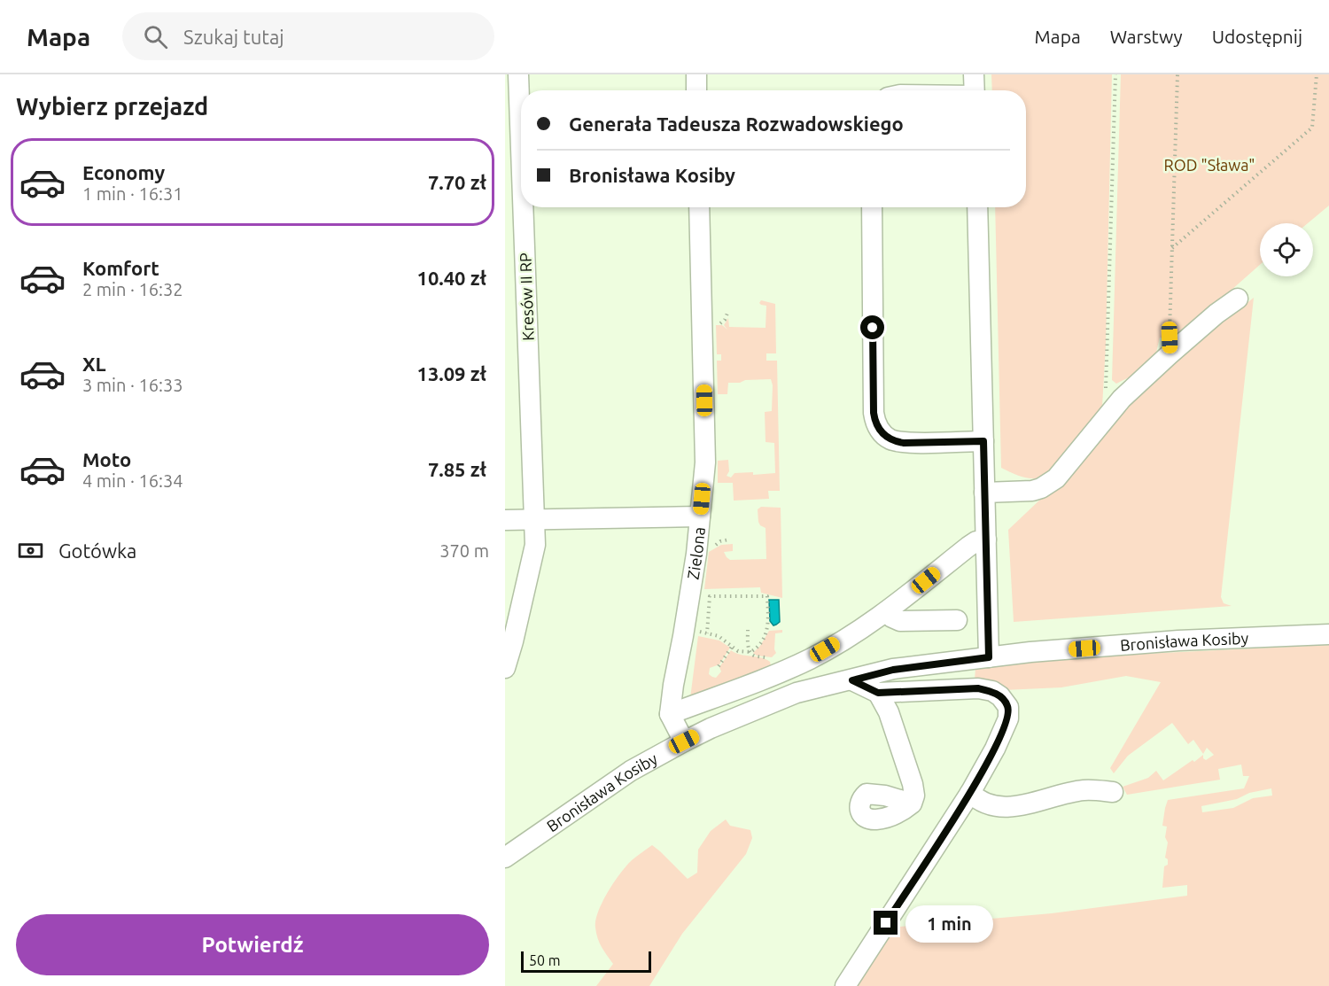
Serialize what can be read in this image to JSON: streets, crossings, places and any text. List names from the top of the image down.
{
  "streets": {
    "street": ["Kresów II RP", "Zielona", "Bronisława Kosiby"]
  },
  "parks": ["ROD \"Sława\""],
  "scale_bar": "50 m",
  "page": {
    "header": "Mapa",
    "search": "Szukaj tutaj",
    "nav": ["Mapa", "Warstwy", "Udostępnij"],
    "heading": "Wybierz przejazd",
    "banner": ["Generała Tadeusza Rozwadowskiego", "Bronisława Kosiby"],
    "list": [
      {
        "name": "Economy",
        "note": "1 min · 16:31",
        "value": "7.70 zł"
      },
      {
        "name": "Komfort",
        "note": "2 min · 16:32",
        "value": "10.40 zł"
      },
      {
        "name": "XL",
        "note": "3 min · 16:33",
        "value": "13.09 zł"
      },
      {
        "name": "Moto",
        "note": "4 min · 16:34",
        "value": "7.85 zł"
      }
    ],
    "pay": ["Gotówka", "370 m"],
    "buttons": "Potwierdź",
    "bubble": "1 min",
    "scale": "50 m"
  }
}
